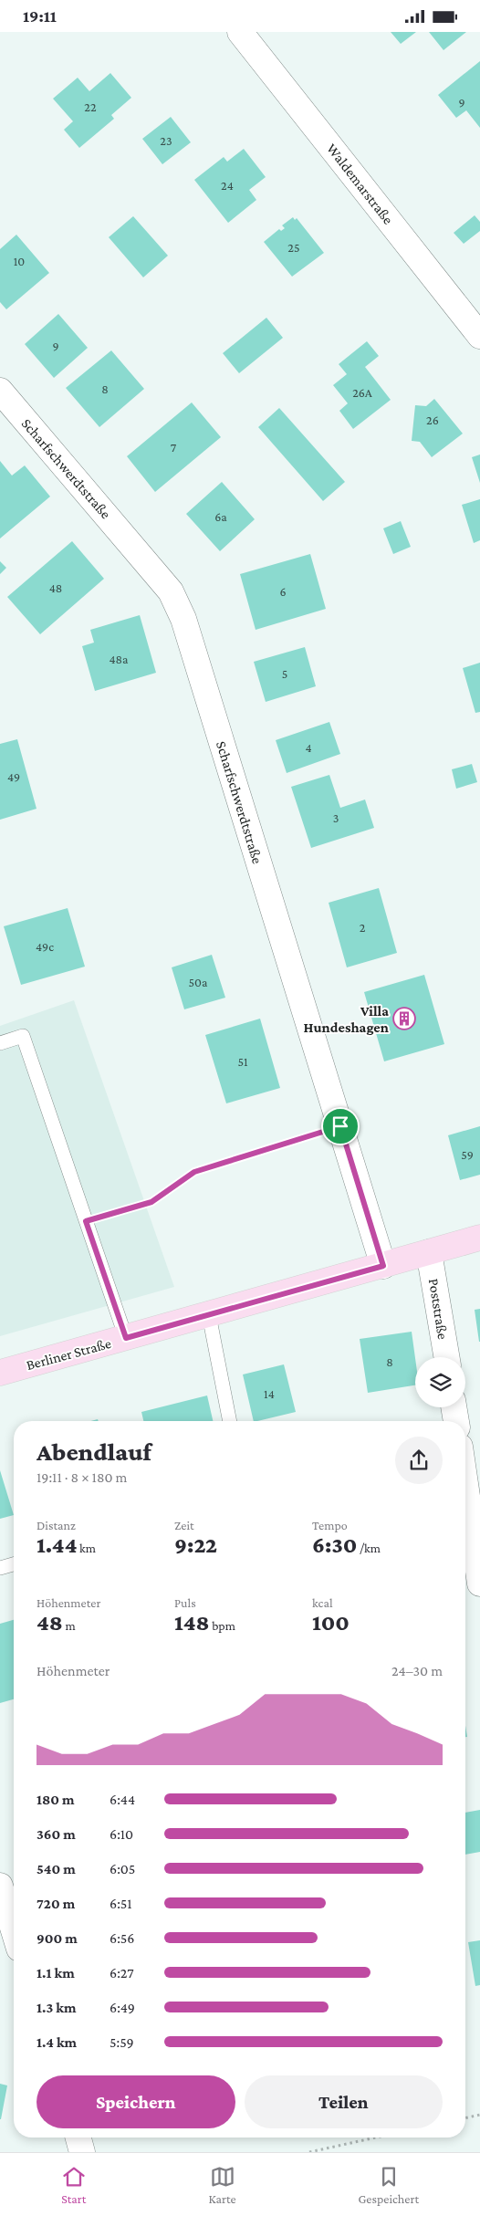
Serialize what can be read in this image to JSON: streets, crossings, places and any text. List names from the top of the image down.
{
  "streets": {
    "main road": ["Berliner Straße"],
    "street": ["Waldemarstraße", "Scharfschwerdtstraße", "Poststraße"]
  },
  "crossings": [
    ["Scharfschwerdtstraße", "Berliner Straße"],
    ["Poststraße", "Berliner Straße"]
  ],
  "places": {
    "building": ["Villa Hundeshagen"]
  },
  "house_numbers": [
    "9",
    "22",
    "23",
    "24",
    "25",
    "10",
    "9",
    "8",
    "26A",
    "26",
    "7",
    "6a",
    "48",
    "6",
    "48a",
    "5",
    "4",
    "49",
    "3",
    "2",
    "49c",
    "50a",
    "51",
    "59",
    "8",
    "14"
  ],
  "page": {
    "status": "19:11",
    "heading": ["Abendlauf", "19:11 · 8 × 180 m"],
    "stats": [
      ["Distanz", "1.44 km"],
      ["Zeit", "9:22"],
      ["Tempo", "6:30 /km"],
      ["Höhenmeter", "48 m"],
      ["Puls", "148 bpm"],
      ["kcal", "100"]
    ],
    "chart": ["Höhenmeter", "24–30 m"],
    "list": [
      {
        "name": "180 m",
        "note": "6:44"
      },
      {
        "name": "360 m",
        "note": "6:10"
      },
      {
        "name": "540 m",
        "note": "6:05"
      },
      {
        "name": "720 m",
        "note": "6:51"
      },
      {
        "name": "900 m",
        "note": "6:56"
      },
      {
        "name": "1.1 km",
        "note": "6:27"
      },
      {
        "name": "1.3 km",
        "note": "6:49"
      },
      {
        "name": "1.4 km",
        "note": "5:59"
      }
    ],
    "buttons": ["Speichern", "Teilen"],
    "tabs": ["Start", "Karte", "Gespeichert"]
  }
}
